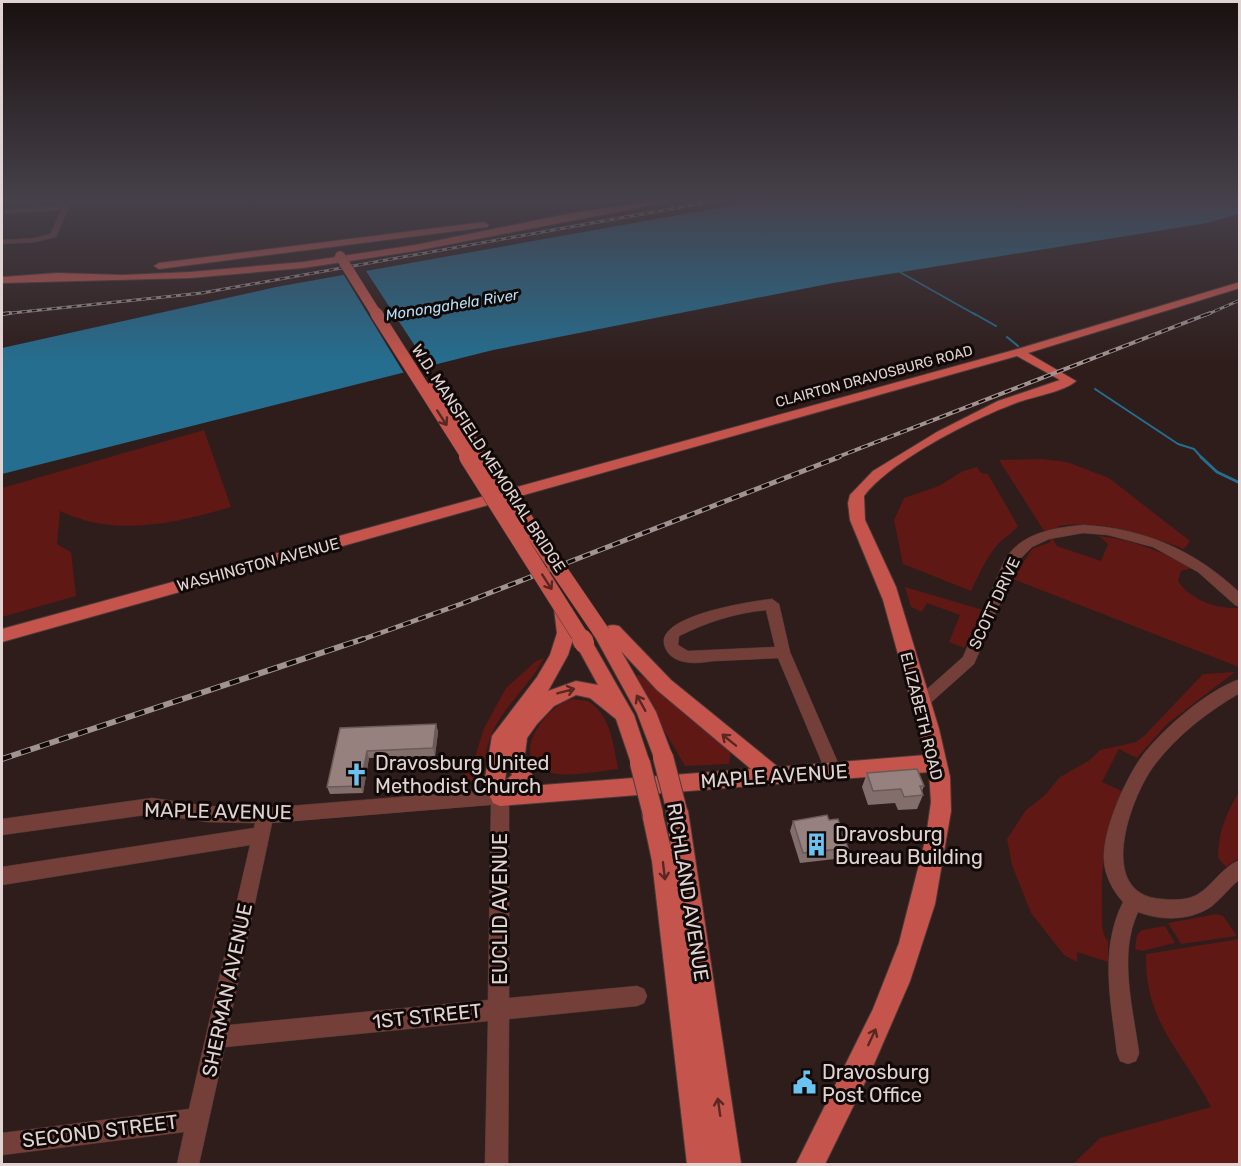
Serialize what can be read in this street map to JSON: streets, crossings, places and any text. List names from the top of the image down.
{
  "streets": {
    "main road": [
      "CLAIRTON DRAVOSBURG ROAD",
      "W.D. MANSFIELD MEMORIAL BRIDGE",
      "WASHINGTON AVENUE",
      "ELIZABETH ROAD",
      "MAPLE AVENUE",
      "RICHLAND AVENUE"
    ],
    "street": [
      "SCOTT DRIVE",
      "EUCLID AVENUE",
      "SHERMAN AVENUE",
      "1ST STREET",
      "SECOND STREET"
    ]
  },
  "crossings": [
    ["CLAIRTON DRAVOSBURG ROAD", "W.D. MANSFIELD MEMORIAL BRIDGE"],
    ["CLAIRTON DRAVOSBURG ROAD", "WASHINGTON AVENUE"],
    ["CLAIRTON DRAVOSBURG ROAD", "ELIZABETH ROAD"],
    ["W.D. MANSFIELD MEMORIAL BRIDGE", "WASHINGTON AVENUE"],
    ["W.D. MANSFIELD MEMORIAL BRIDGE", "RICHLAND AVENUE"],
    ["SCOTT DRIVE", "ELIZABETH ROAD"],
    ["ELIZABETH ROAD", "MAPLE AVENUE"],
    ["MAPLE AVENUE", "EUCLID AVENUE"],
    ["MAPLE AVENUE", "SHERMAN AVENUE"],
    ["EUCLID AVENUE", "1ST STREET"],
    ["SHERMAN AVENUE", "1ST STREET"],
    ["SHERMAN AVENUE", "SECOND STREET"]
  ],
  "one_way": ["ELIZABETH ROAD"],
  "water": ["Monongahela River"],
  "places": {
    "church": ["Dravosburg United Methodist Church"],
    "building": ["Dravosburg Bureau Building"],
    "public building": ["Dravosburg Post Office"]
  }
}
